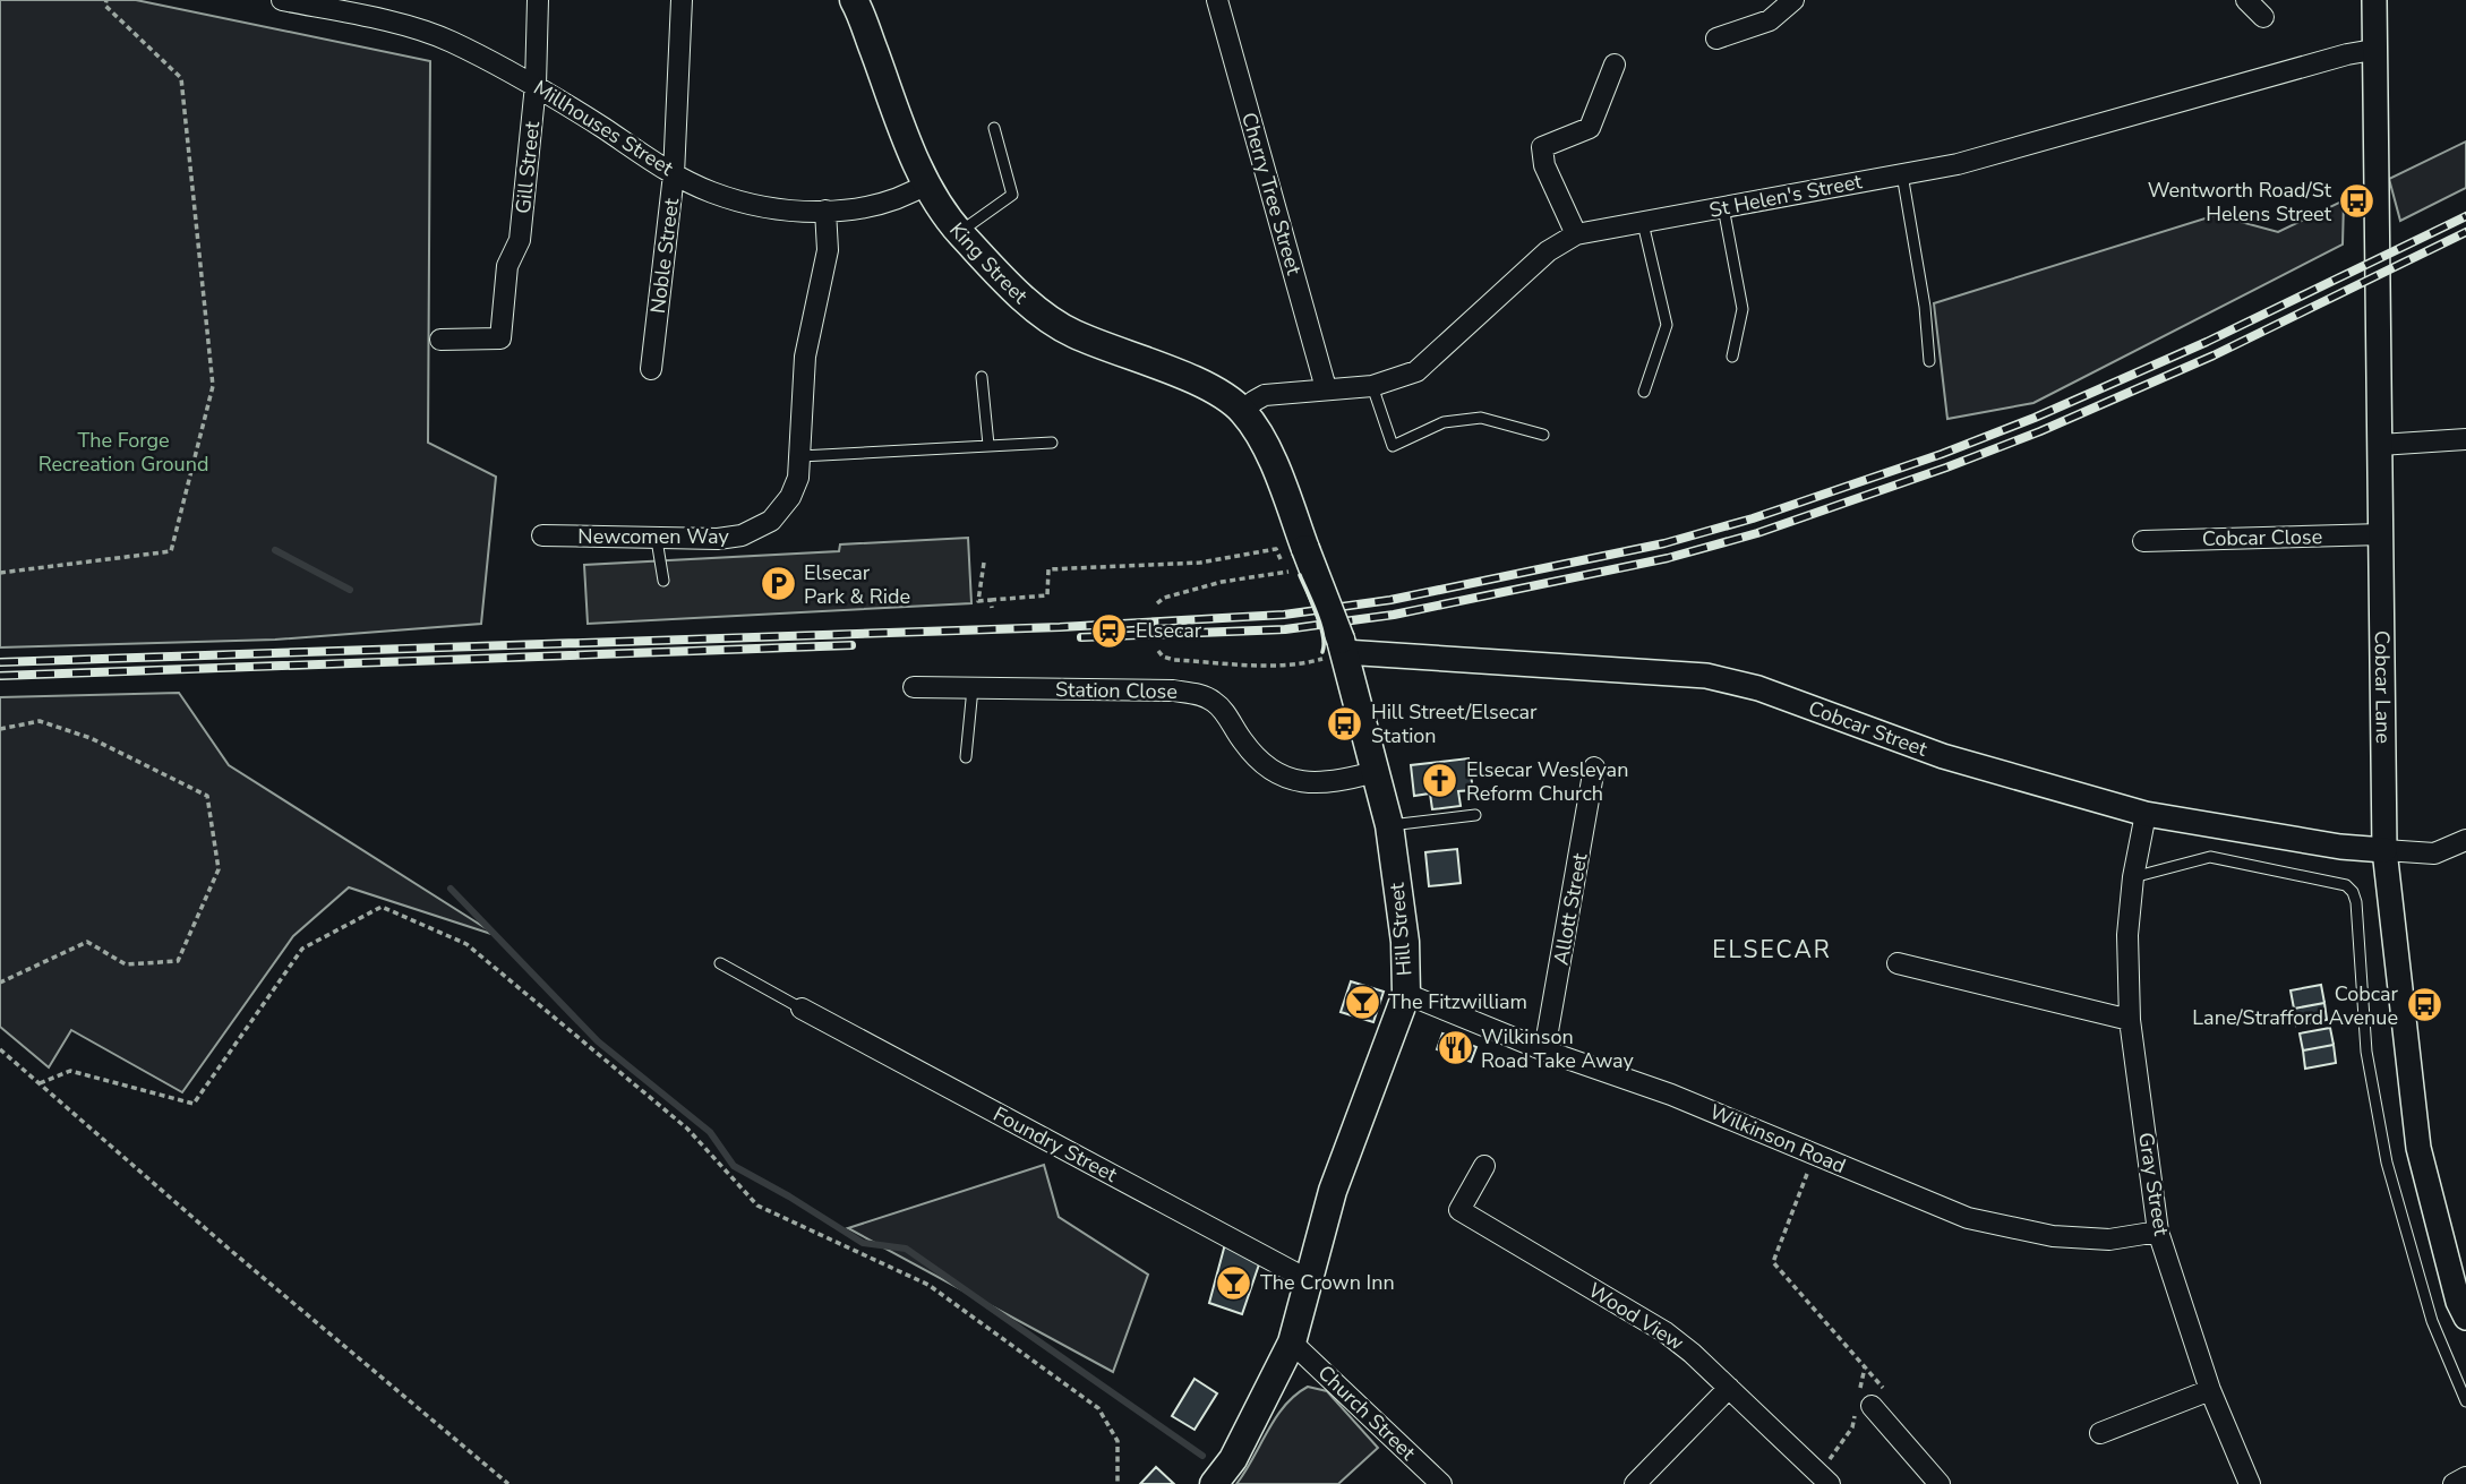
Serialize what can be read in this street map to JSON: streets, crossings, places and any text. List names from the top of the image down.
{
  "streets": {
    "main road": ["King Street", "Hill Street"],
    "street": [
      "Millhouses Street",
      "Gill Street",
      "Cherry Tree Street",
      "St Helen's Street",
      "Noble Street",
      "Newcomen Way",
      "Cobcar Close",
      "Cobcar Lane",
      "Station Close",
      "Cobcar Street",
      "Allott Street",
      "Wilkinson Road",
      "Foundry Street",
      "Gray Street",
      "Wood View",
      "Church Street"
    ]
  },
  "crossings": [
    ["Millhouses Street", "Gill Street"],
    ["Millhouses Street", "Noble Street"],
    ["Millhouses Street", "King Street"],
    ["Millhouses Street", "Newcomen Way"],
    ["Cherry Tree Street", "St Helen's Street"],
    ["St Helen's Street", "King Street"],
    ["St Helen's Street", "Cobcar Lane"],
    ["St Helen's Street", "Hill Street"],
    ["King Street", "Hill Street"],
    ["Cobcar Close", "Cobcar Lane"],
    ["Cobcar Lane", "Cobcar Street"],
    ["Station Close", "Hill Street"],
    ["Cobcar Street", "Hill Street"],
    ["Cobcar Street", "Gray Street"],
    ["Allott Street", "Wilkinson Road"],
    ["Hill Street", "Wilkinson Road"],
    ["Hill Street", "Foundry Street"],
    ["Hill Street", "Church Street"],
    ["Wilkinson Road", "Gray Street"]
  ],
  "districts": ["ELSECAR"],
  "parks": ["The Forge Recreation Ground"],
  "places": {
    "bus stop": ["Wentworth Road/St Helens Street", "Hill Street/Elsecar Station", "Cobcar Lane/Strafford Avenue"],
    "parking": ["Elsecar Park & Ride"],
    "station": ["Elsecar"],
    "church": ["Elsecar Wesleyan Reform Church"],
    "bar": ["The Fitzwilliam", "The Crown Inn"],
    "restaurant": ["Wilkinson Road Take Away"]
  }
}
